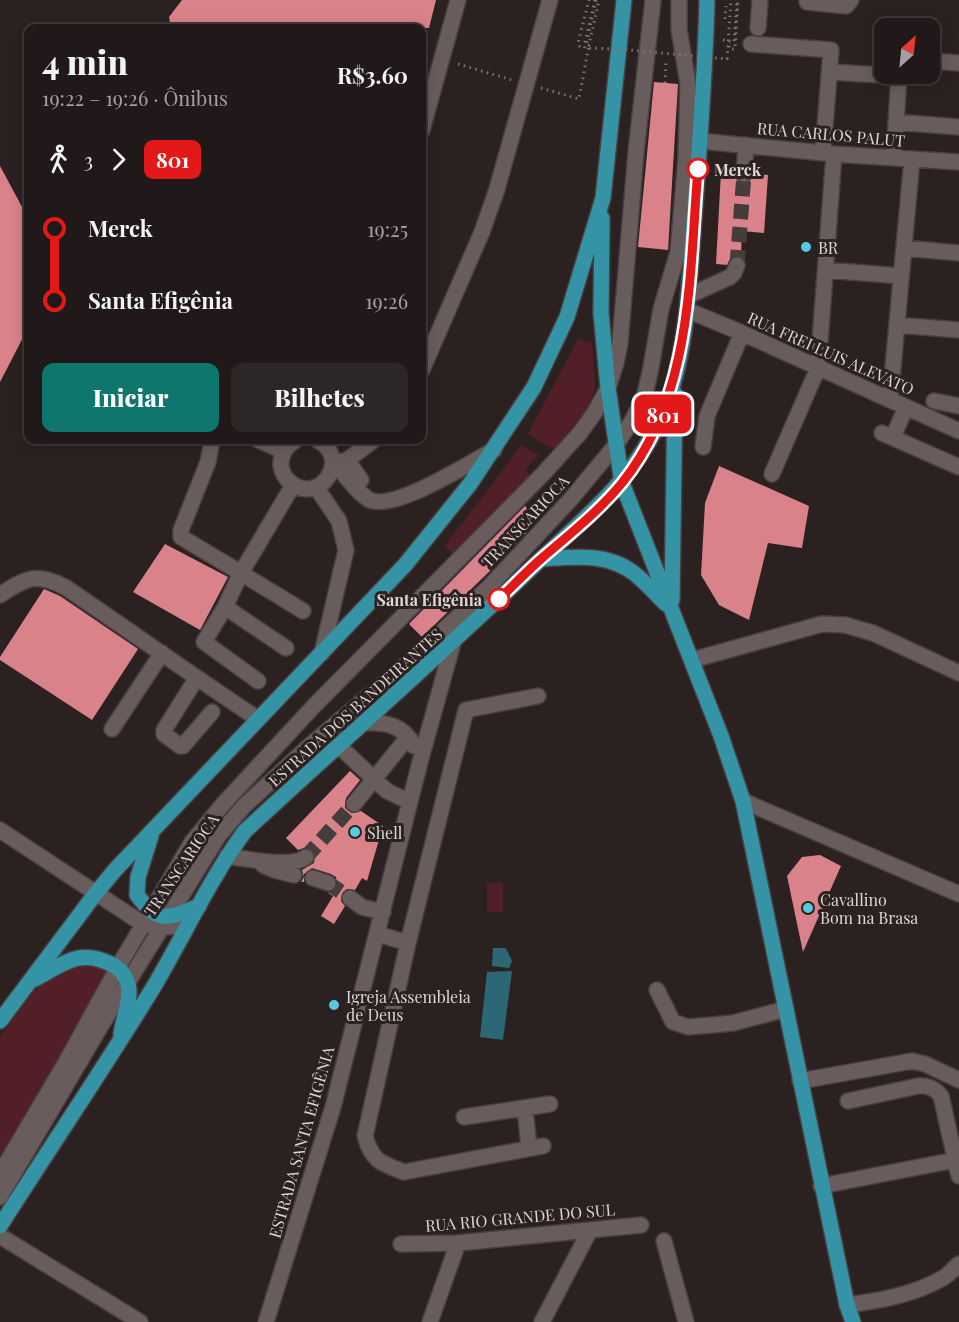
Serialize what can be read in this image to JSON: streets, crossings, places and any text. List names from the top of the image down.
{
  "streets": {
    "main road": ["ESTRADA DOS BANDEIRANTES"],
    "street": [
      "RUA CARLOS PALUT",
      "RUA FREI LUIS ALEVATO",
      "TRANSCARIOCA",
      "ESTRADA SANTA EFIGÊNIA",
      "RUA RIO GRANDE DO SUL"
    ]
  },
  "crossings": [
    ["RUA CARLOS PALUT", "ESTRADA DOS BANDEIRANTES"],
    ["RUA FREI LUIS ALEVATO", "ESTRADA DOS BANDEIRANTES"],
    ["ESTRADA DOS BANDEIRANTES", "ESTRADA SANTA EFIGÊNIA"]
  ],
  "places": [
    "Merck",
    "BR",
    "Santa Efigênia",
    "Shell",
    "Cavallino Bom na Brasa",
    "Igreja Assembleia de Deus"
  ],
  "lines": ["bus line 801"],
  "north": "top right",
  "page": {
    "on_map": "801",
    "heading": ["4 min", "19:22 – 19:26 · Ônibus", "R$3.60"],
    "legs": ["3", "801"],
    "list": [
      {
        "name": "Merck",
        "value": "19:25"
      },
      {
        "name": "Santa Efigênia",
        "value": "19:26"
      }
    ],
    "buttons": ["Iniciar", "Bilhetes"]
  }
}
